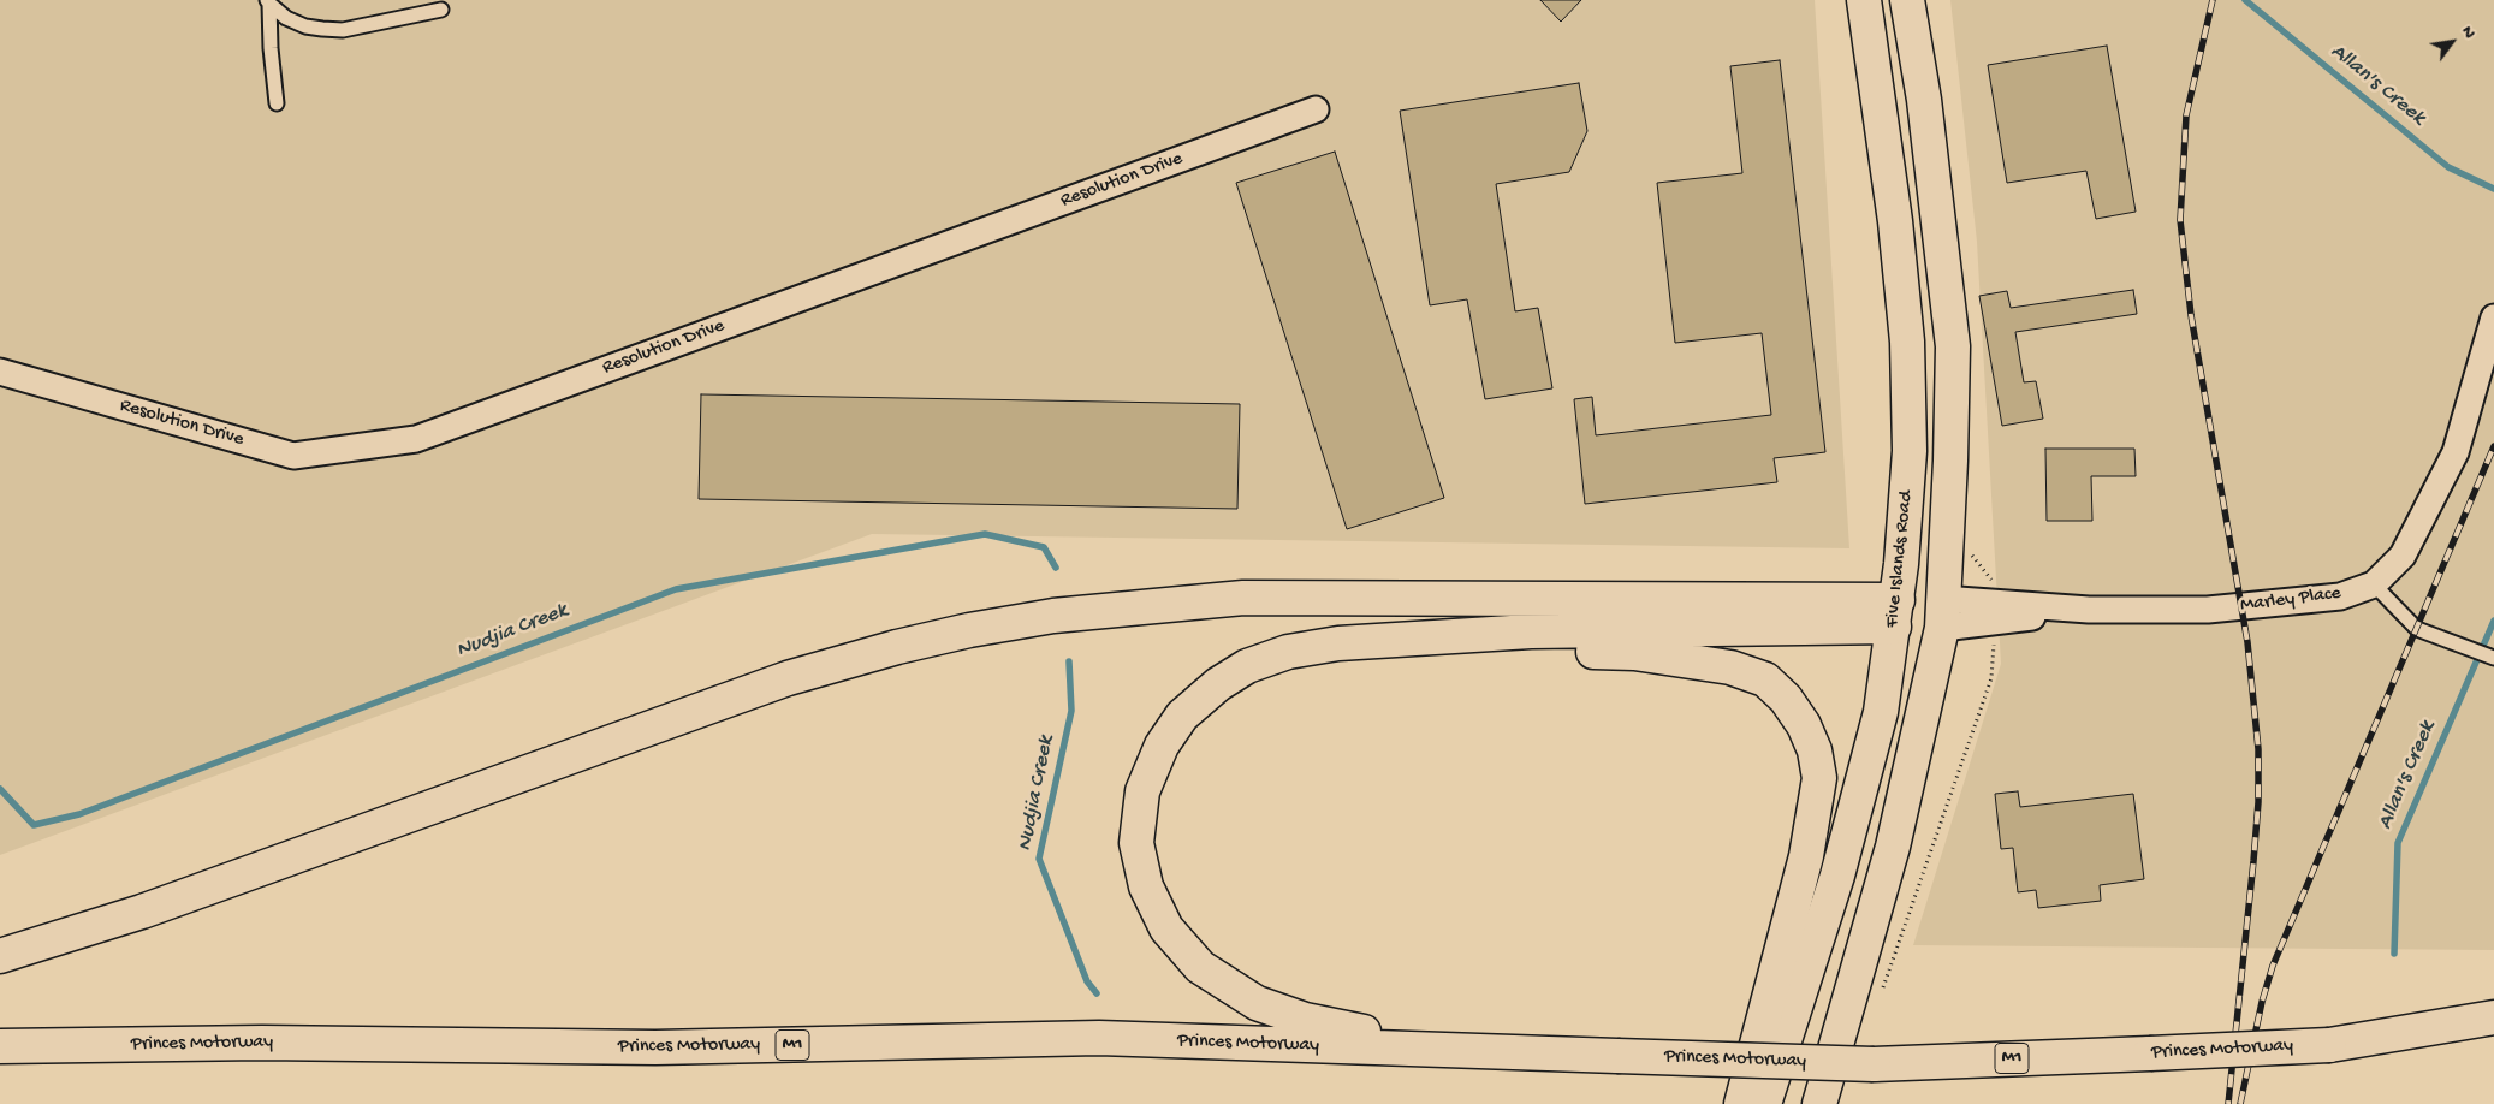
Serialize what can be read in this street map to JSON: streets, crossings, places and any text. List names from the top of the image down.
{
  "streets": {
    "main road": ["Five Islands Road", "Princes Motorway", "M1"],
    "street": ["Resolution Drive", "Marley Place"]
  },
  "water": ["Allan's Creek", "Nudjia Creek"],
  "north": "top right"
}
